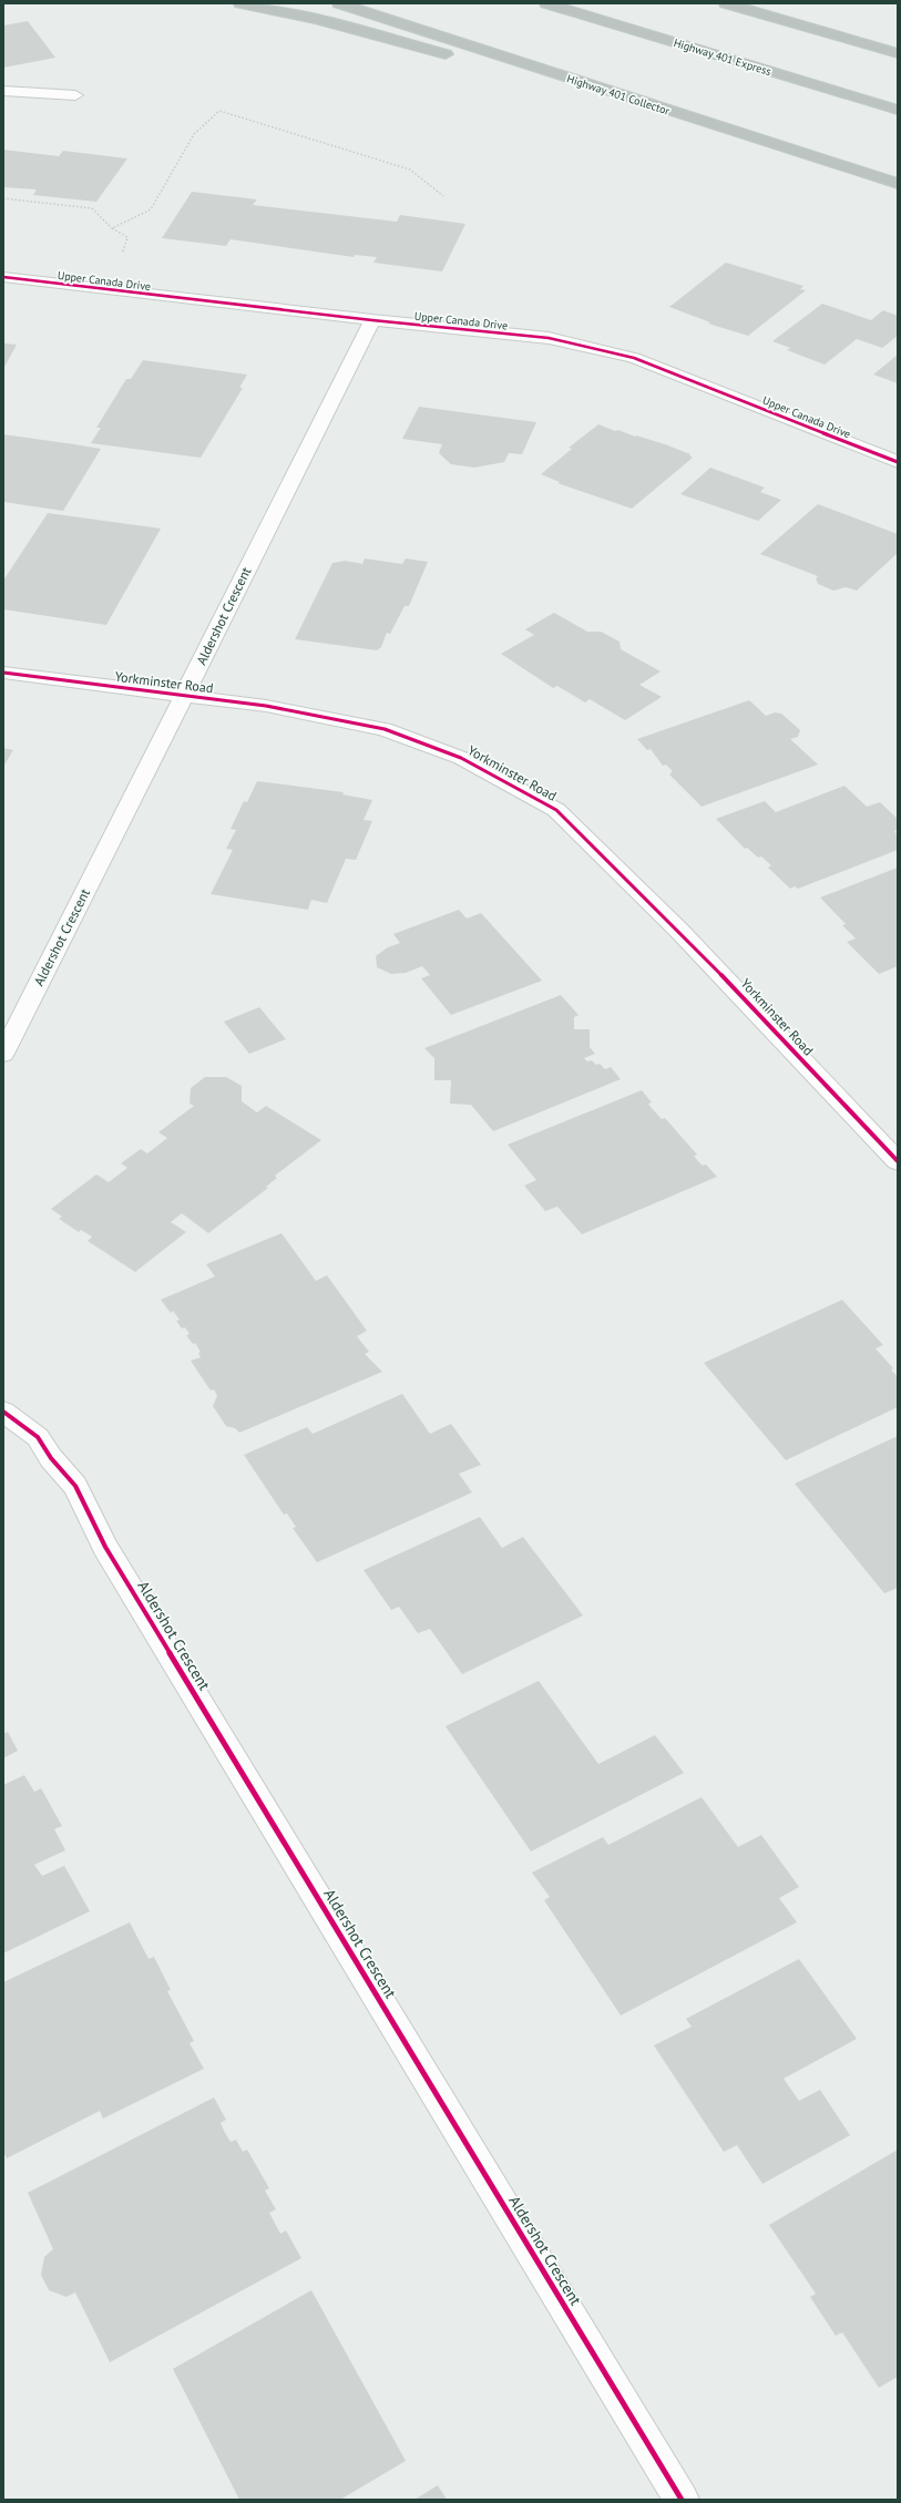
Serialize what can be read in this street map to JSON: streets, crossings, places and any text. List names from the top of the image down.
{
  "streets": {
    "highway": ["Highway 401 Express", "Highway 401 Collector"],
    "street": ["Upper Canada Drive", "Aldershot Crescent", "Yorkminster Road"]
  },
  "crossings": [
    ["Upper Canada Drive", "Aldershot Crescent"],
    ["Aldershot Crescent", "Yorkminster Road"]
  ]
}
